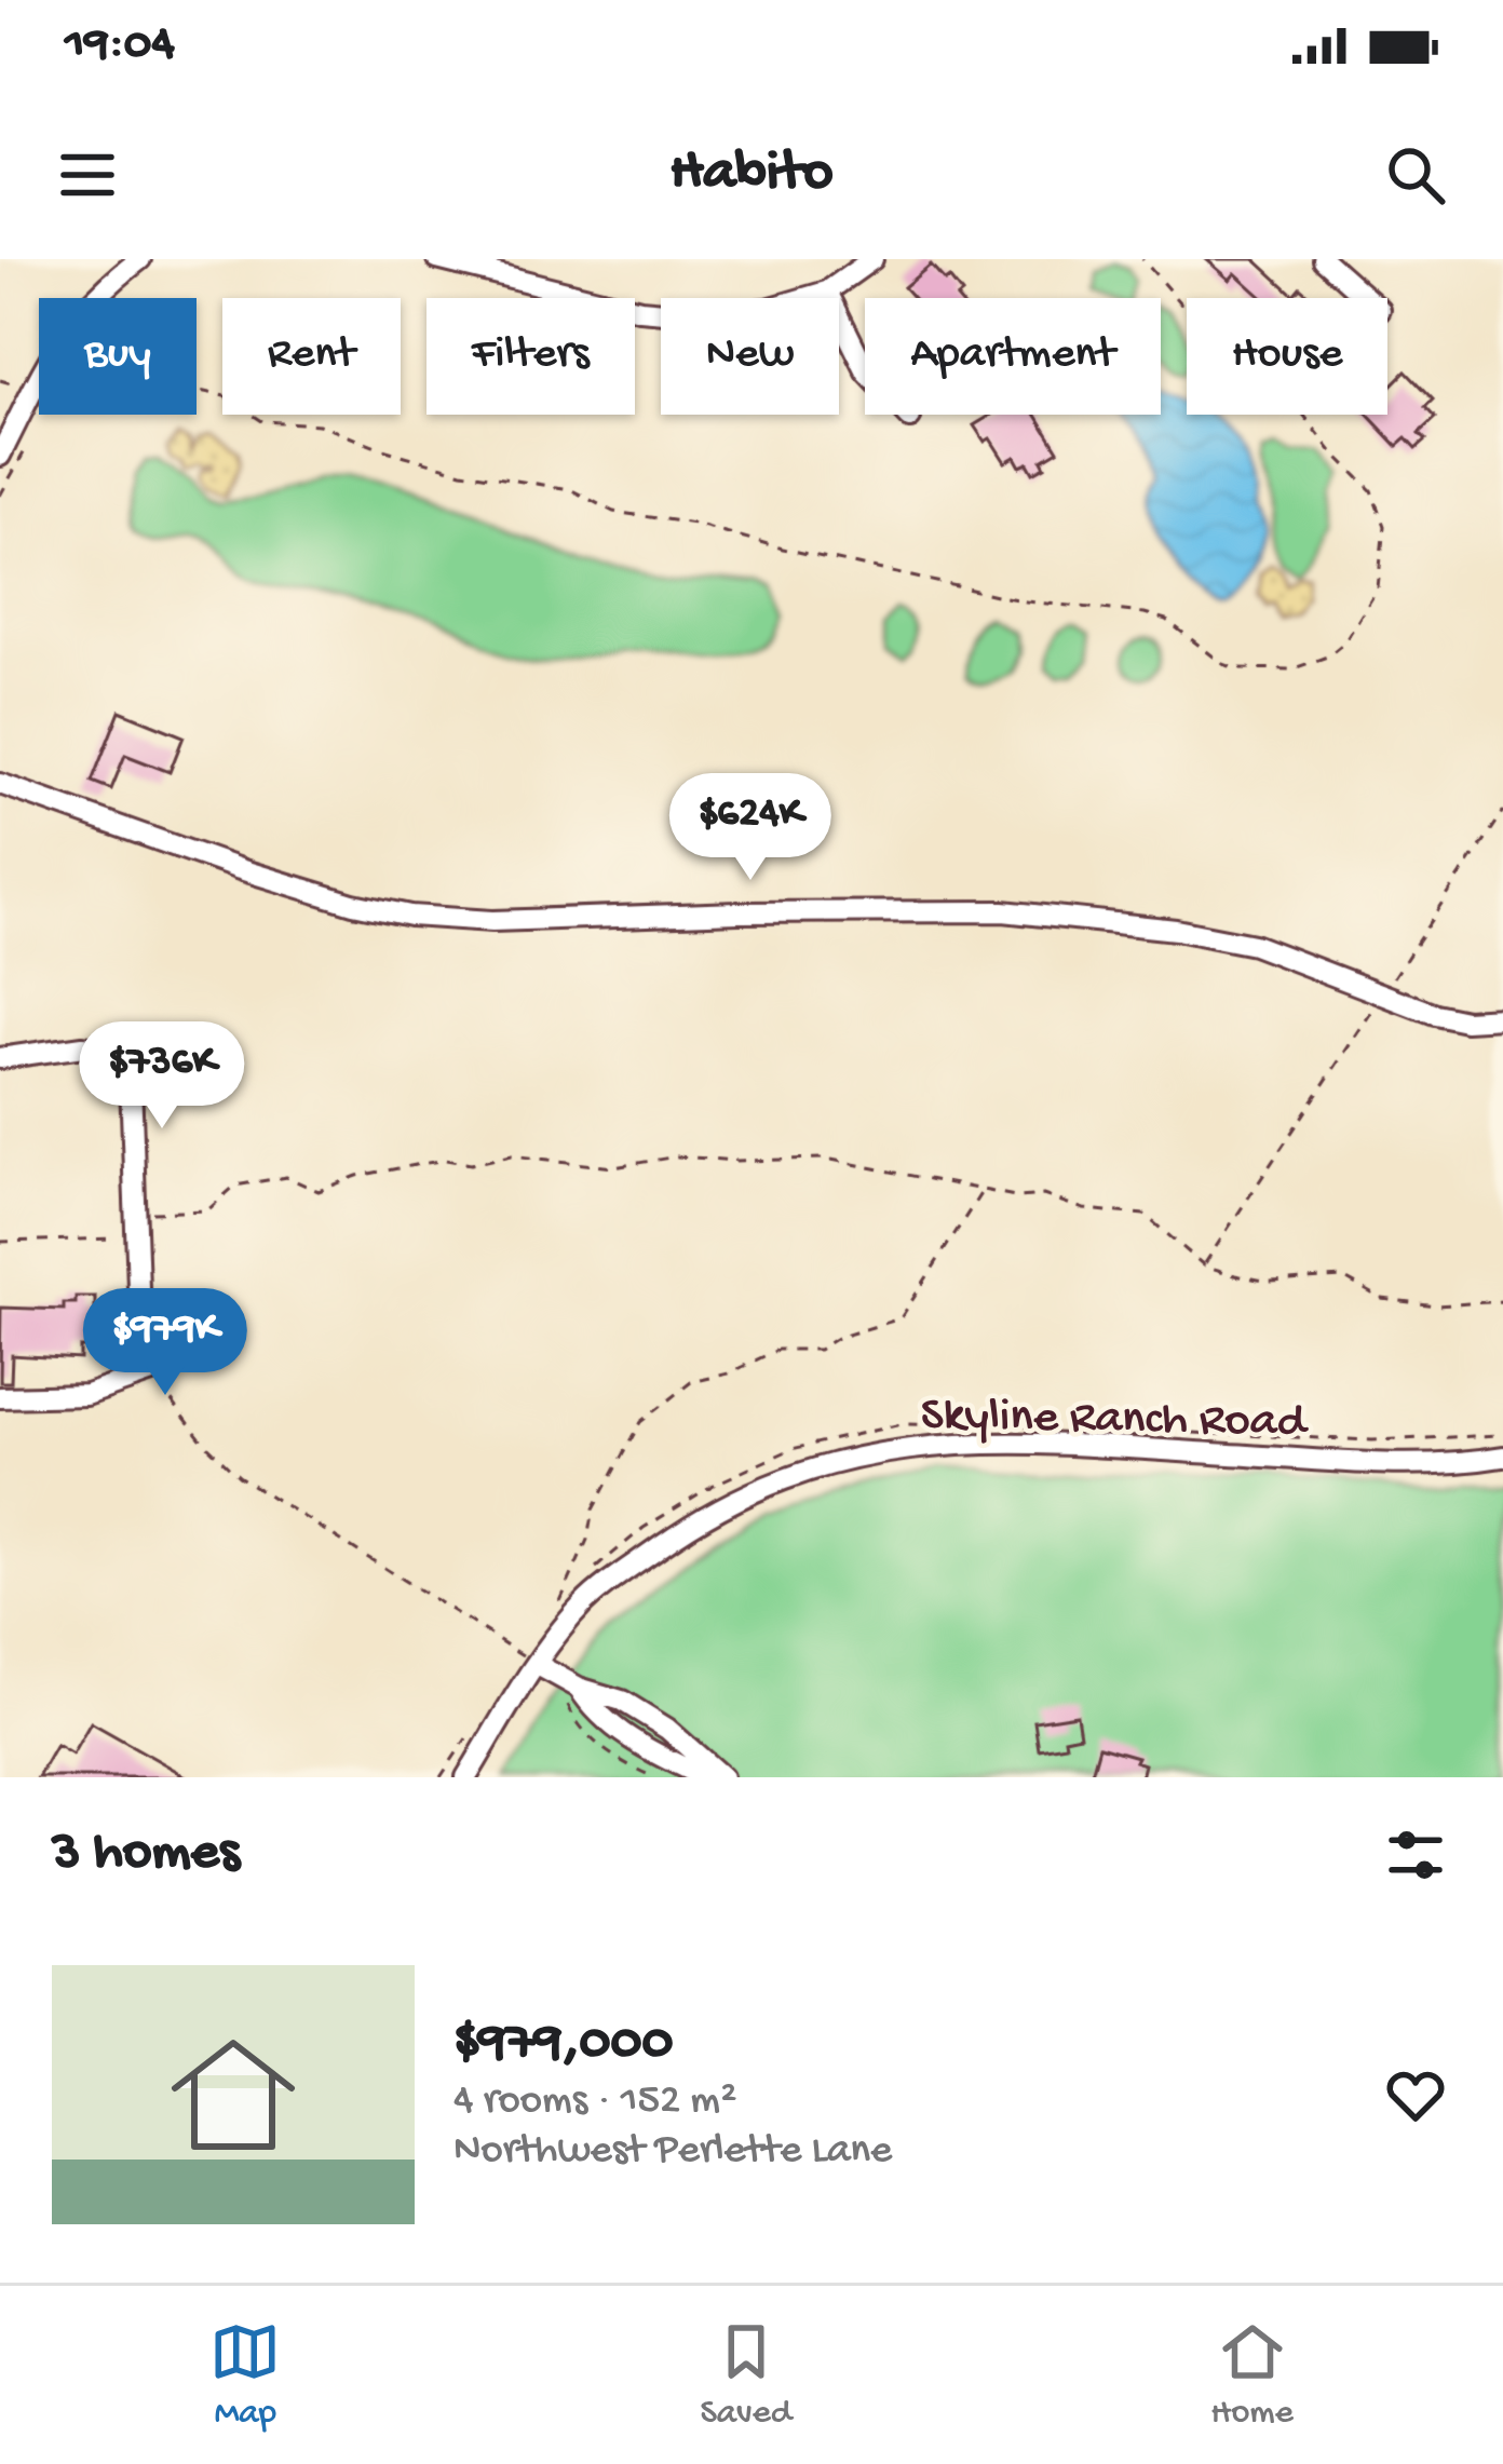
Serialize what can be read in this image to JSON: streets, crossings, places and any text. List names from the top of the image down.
{
  "streets": {
    "street": ["Skyline Ranch Road"]
  },
  "page": {
    "status": "19:04",
    "header": "Habito",
    "chip": [
      "Buy",
      "Rent",
      "Filters",
      "New",
      "Apartment",
      "House"
    ],
    "price": ["$624K", "$736K", "$979K"],
    "heading": "3 homes",
    "list": [
      {
        "name": "$979,000",
        "note": "4 rooms · 152 m² · Northwest Perlette Lane"
      }
    ],
    "tabs": ["Map", "Saved", "Home"]
  }
}
